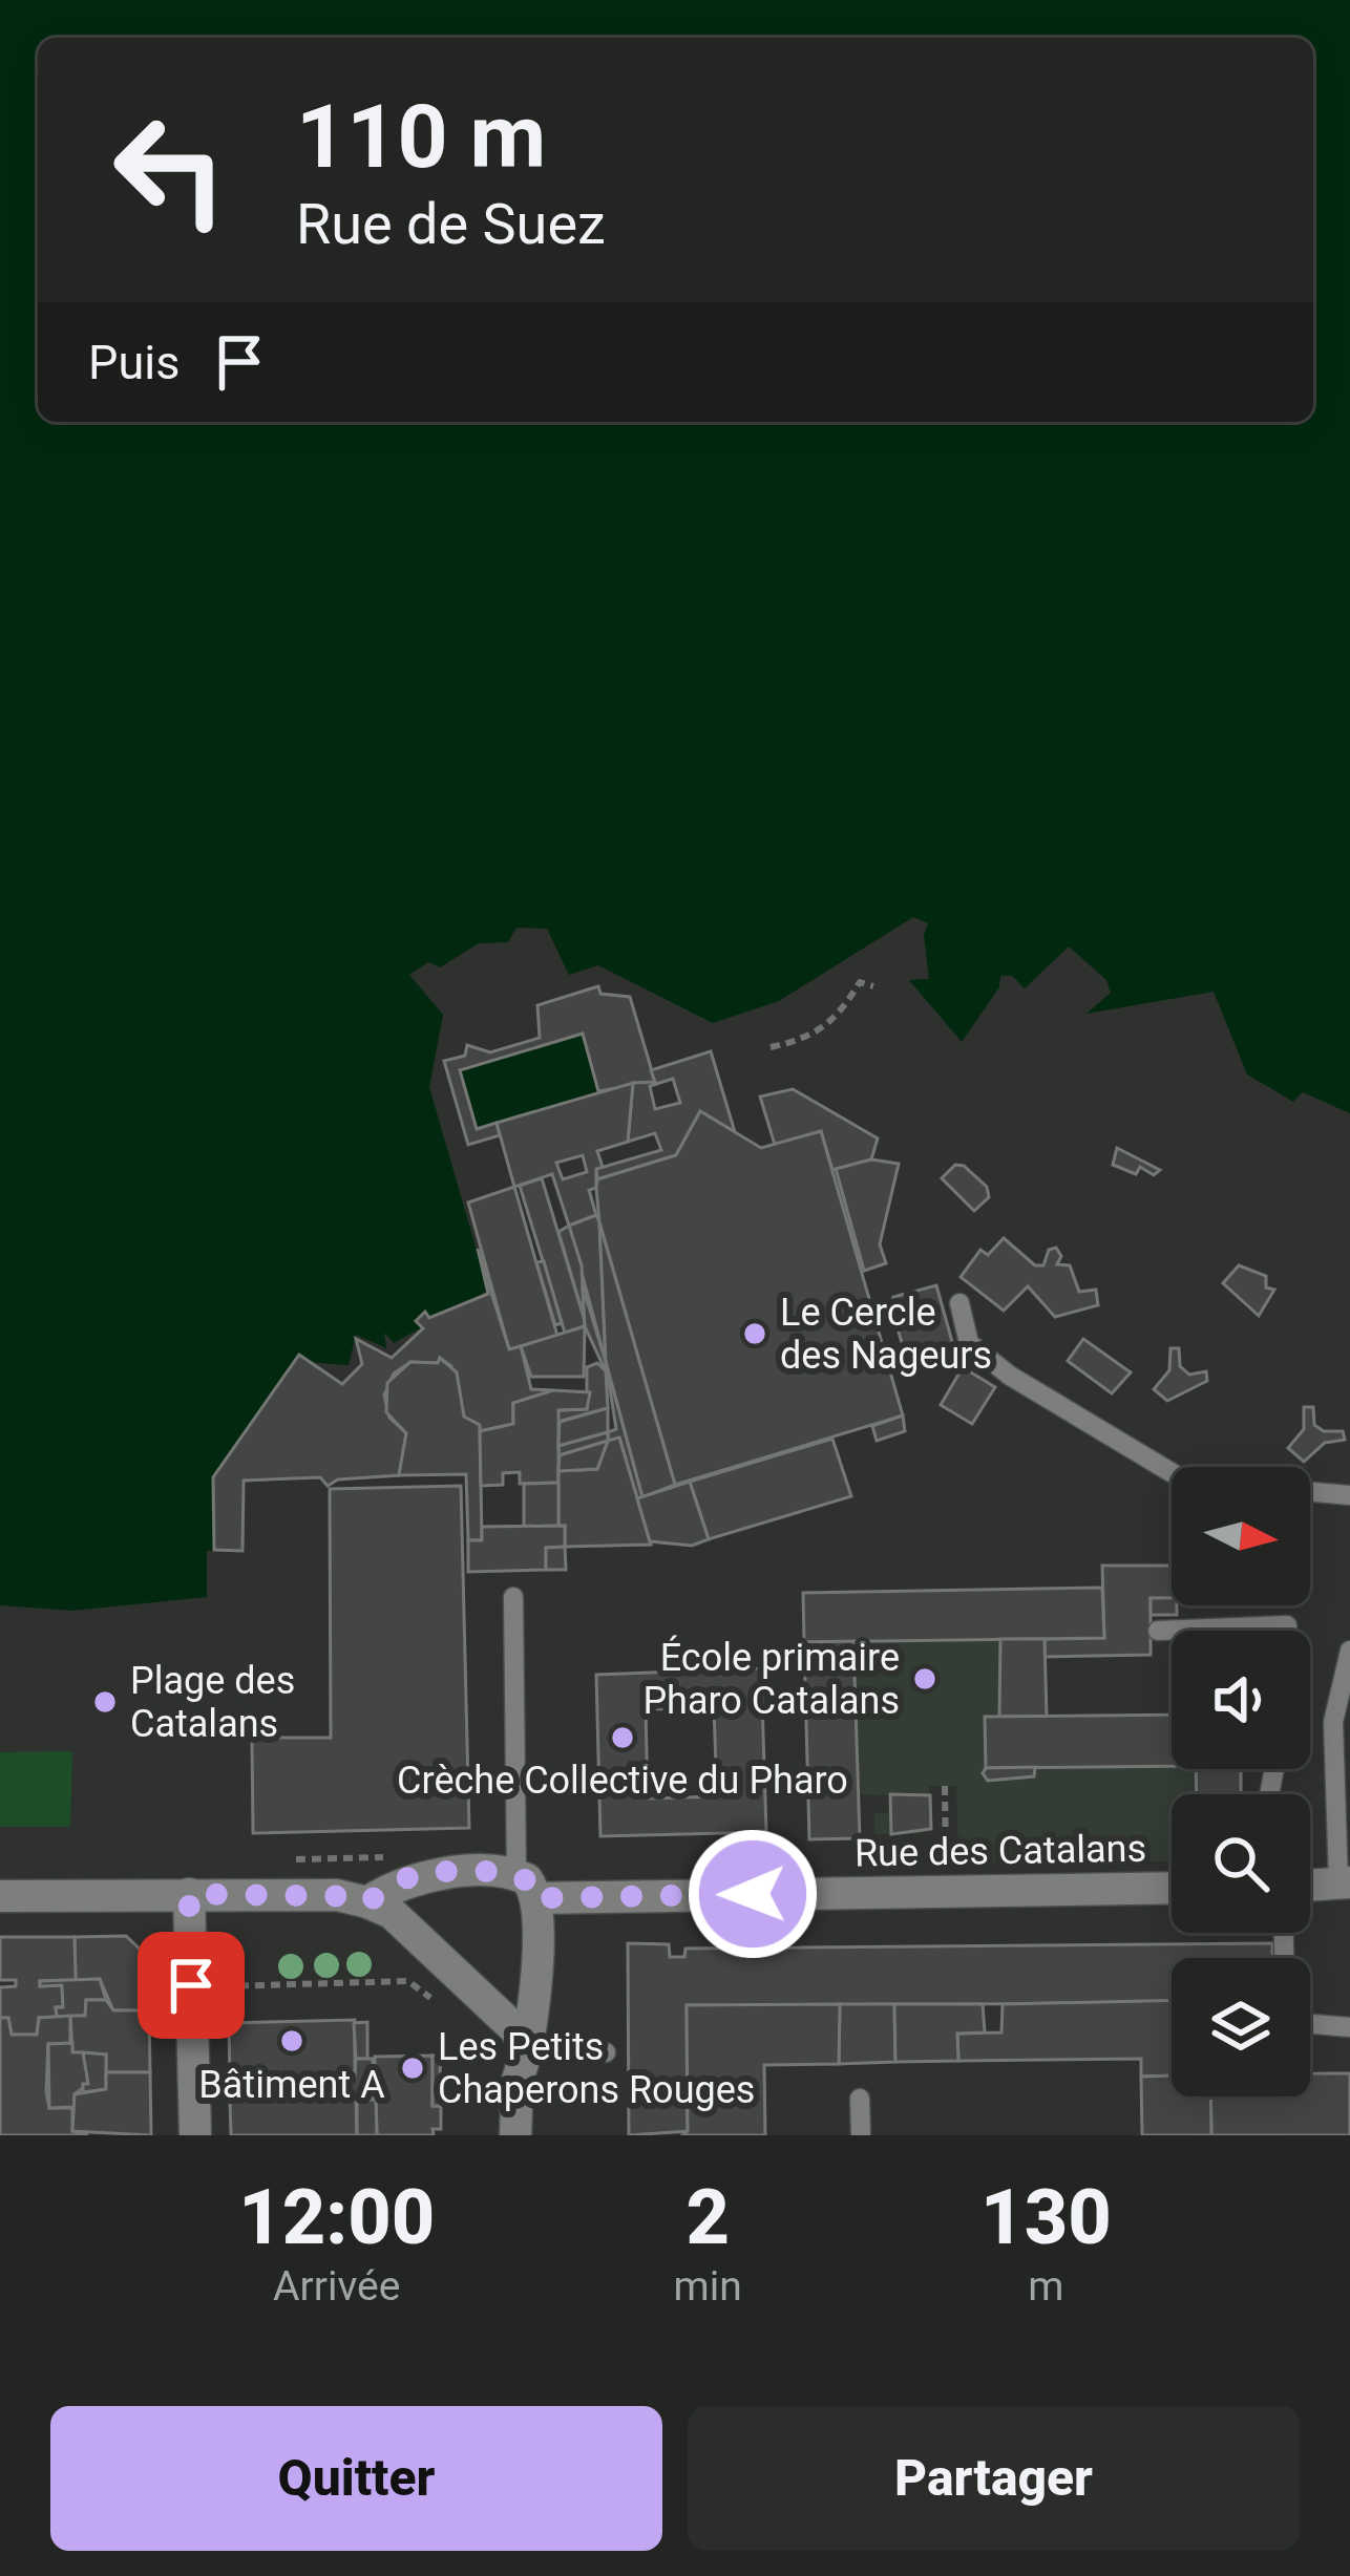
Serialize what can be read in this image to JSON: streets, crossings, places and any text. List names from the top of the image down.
{
  "streets": {
    "street": ["Rue des Catalans"]
  },
  "places": [
    "Le Cercle des Nageurs",
    "École primaire Pharo Catalans",
    "Plage des Catalans",
    "Crèche Collective du Pharo",
    "Bâtiment A",
    "Les Petits Chaperons Rouges"
  ],
  "north": "right",
  "page": {
    "turn": ["110 m", "Rue de Suez"],
    "then": "Puis",
    "eta": [
      "12:00",
      "Arrivée",
      "2",
      "min",
      "130",
      "m"
    ],
    "buttons": ["Quitter", "Partager"]
  }
}
